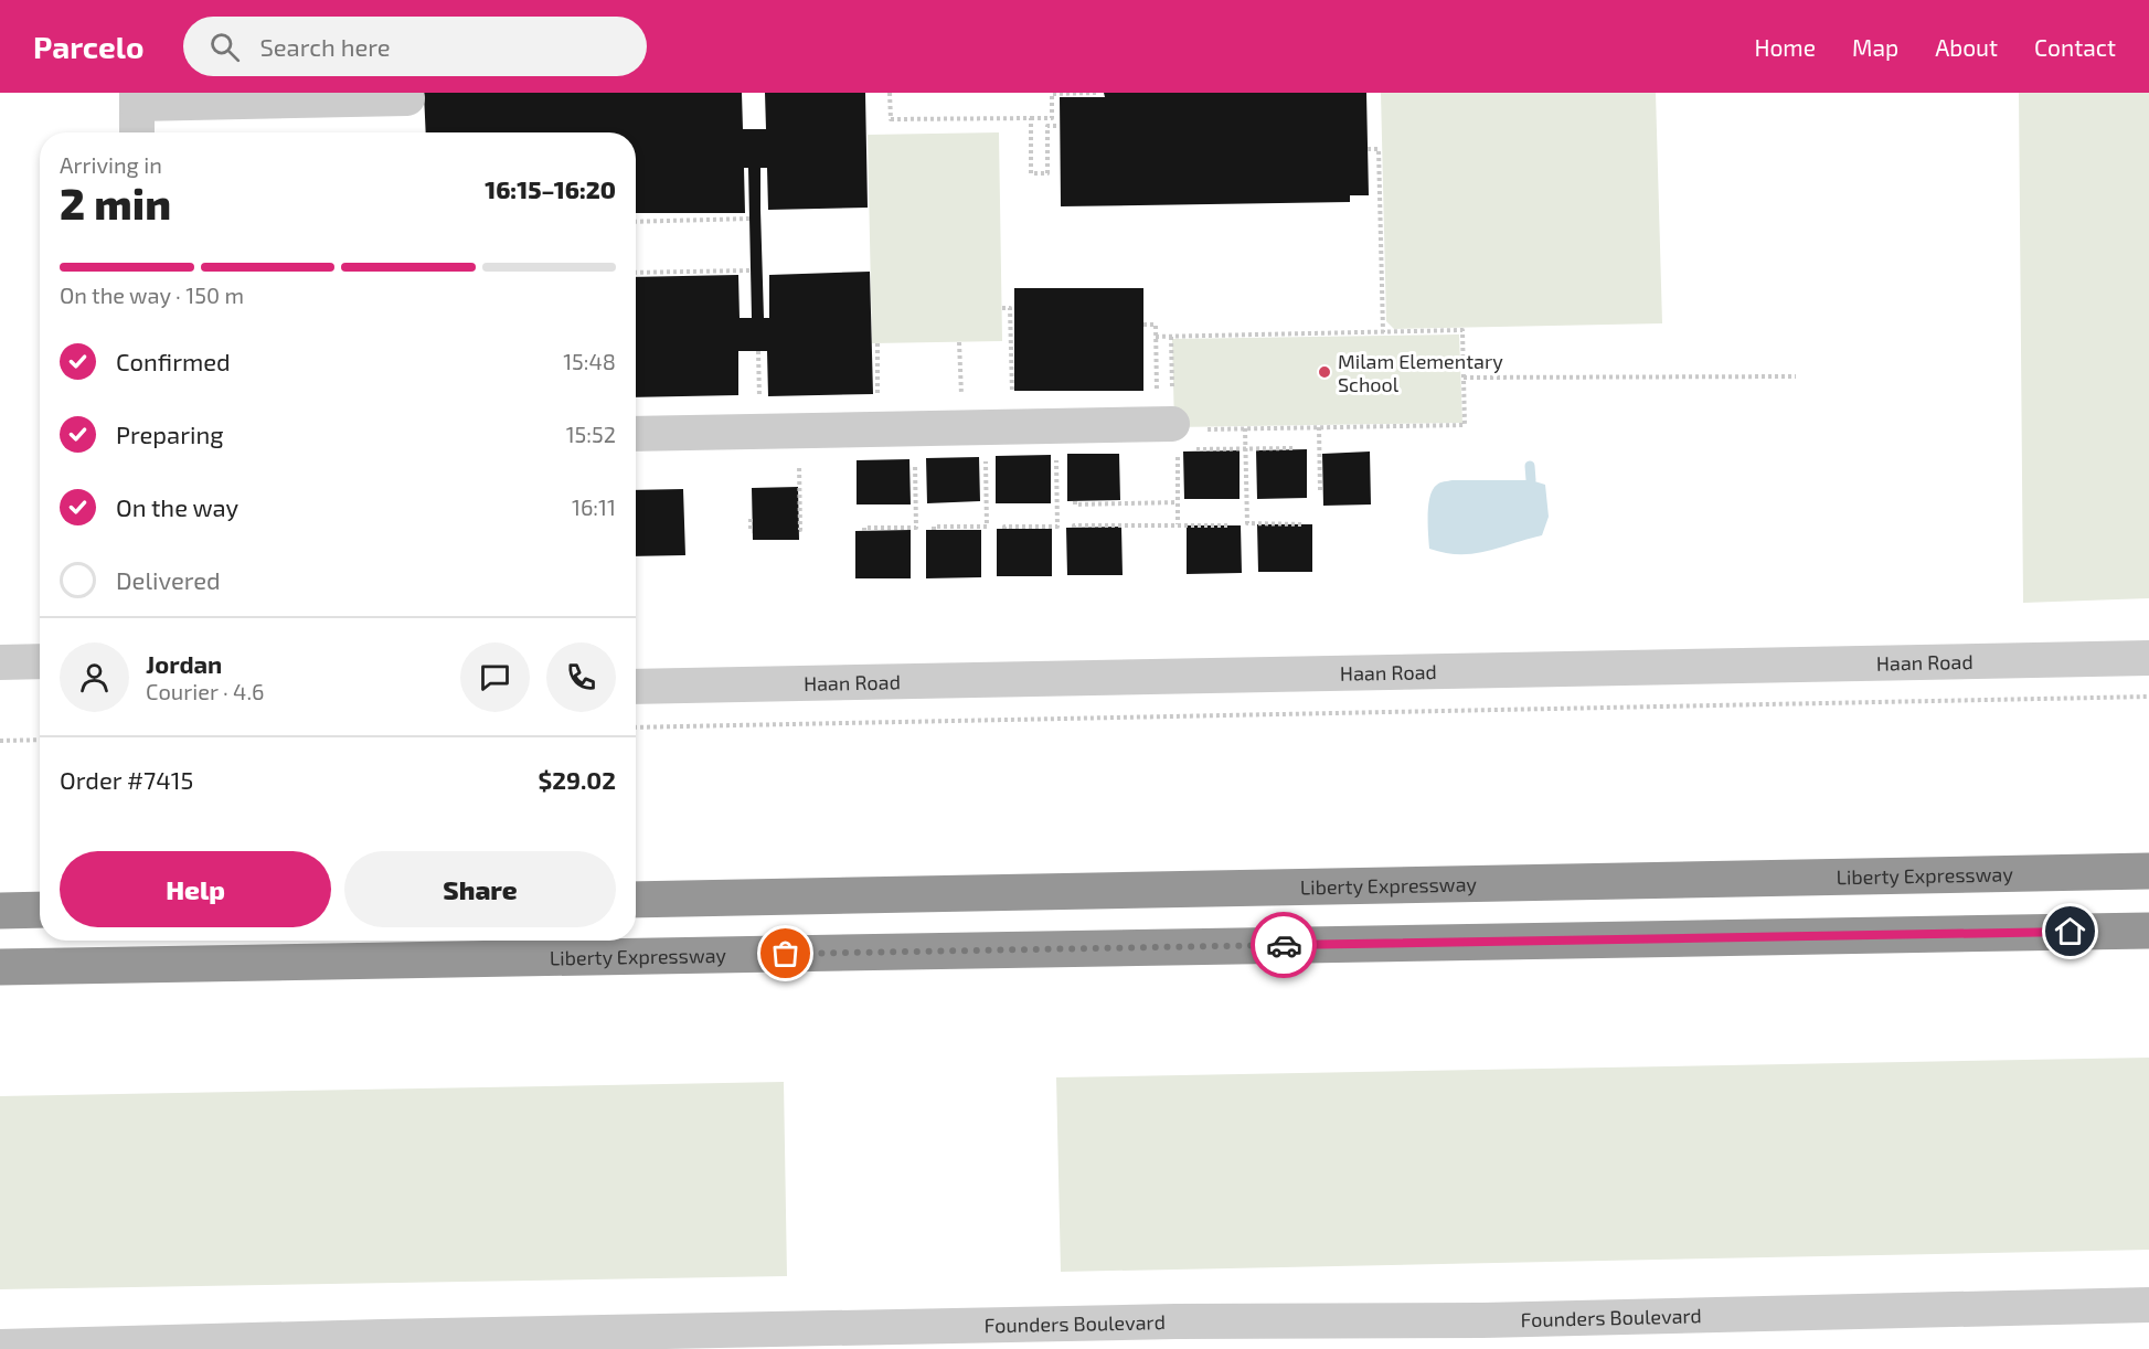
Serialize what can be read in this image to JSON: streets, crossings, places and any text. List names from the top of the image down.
{
  "streets": {
    "highway": ["Liberty Expressway"],
    "street": ["Haan Road", "Founders Boulevard"]
  },
  "places": ["Milam Elementary School"],
  "page": {
    "header": "Parcelo",
    "search": "Search here",
    "nav": [
      "Home",
      "Map",
      "About",
      "Contact"
    ],
    "heading": ["2 min", "Arriving in", "16:15–16:20"],
    "panel": [
      "Jordan",
      "Courier · 4.6",
      "Order #7415",
      "$29.02"
    ],
    "bar": "On the way · 150 m",
    "list": [
      ["Confirmed", "15:48"],
      ["Preparing", "15:52"],
      ["On the way", "16:11"],
      "Delivered"
    ],
    "buttons": ["Help", "Share"]
  }
}
